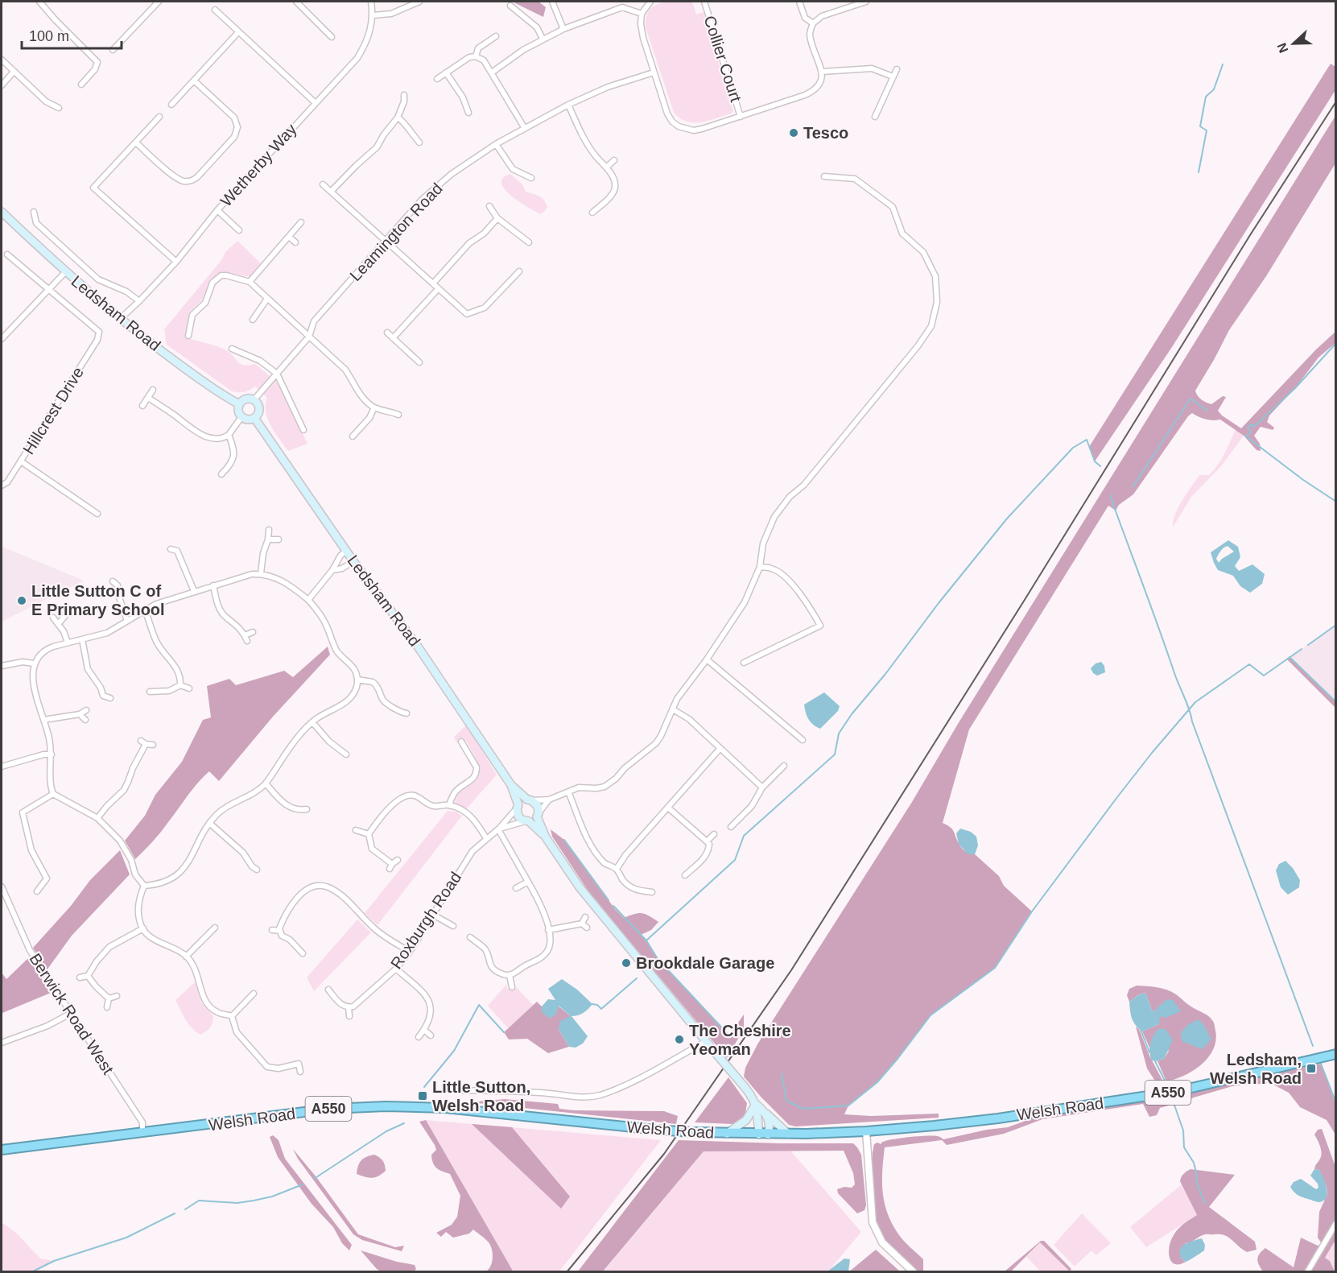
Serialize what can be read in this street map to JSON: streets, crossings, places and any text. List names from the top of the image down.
{
  "streets": {
    "highway": ["A550", "Welsh Road"],
    "main road": ["Ledsham Road"],
    "street": [
      "Collier Court",
      "Wetherby Way",
      "Leamington Road",
      "Hillcrest Drive",
      "Roxburgh Road",
      "Berwick Road West"
    ]
  },
  "crossings": [
    ["Wetherby Way", "Ledsham Road"],
    ["Leamington Road", "Ledsham Road"],
    ["Ledsham Road", "Hillcrest Drive"],
    ["Ledsham Road", "Roxburgh Road"],
    ["Ledsham Road", "Welsh Road"],
    ["Berwick Road West", "Welsh Road"]
  ],
  "places": {
    "other": [
      "Tesco",
      "Little Sutton C of E Primary School",
      "Brookdale Garage",
      "The Cheshire Yeoman"
    ],
    "transit": ["Ledsham, Welsh Road", "Little Sutton, Welsh Road"]
  },
  "scale_bar": "100 m",
  "north": "left"
}
